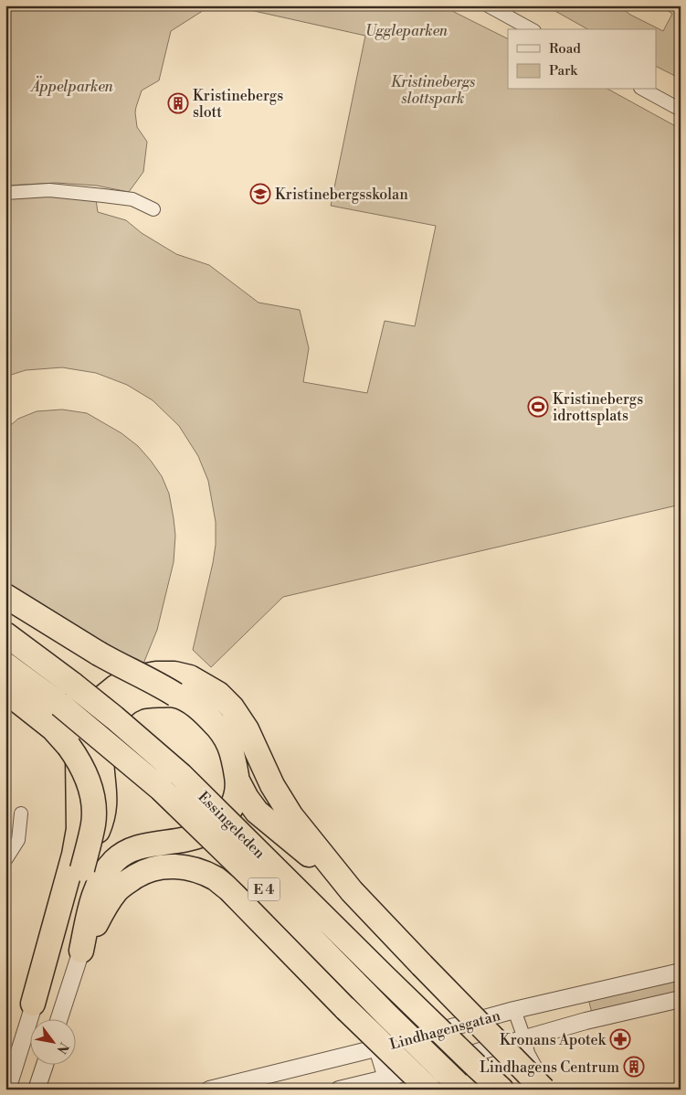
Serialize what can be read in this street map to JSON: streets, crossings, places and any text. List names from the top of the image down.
{
  "streets": {
    "highway": ["Essingeleden", "E 4"],
    "street": ["Lindhagensgatan"]
  },
  "parks": ["Uggleparken", "Kristinebergs slottspark", "Äppelparken"],
  "places": {
    "building": ["Kristinebergs slott", "Lindhagens Centrum"],
    "school or university": ["Kristinebergsskolan"],
    "sports": ["Kristinebergs idrottsplats"],
    "pharmacy": ["Kronans Apotek"]
  },
  "legend": ["Road", "Park"],
  "north": "bottom right"
}
